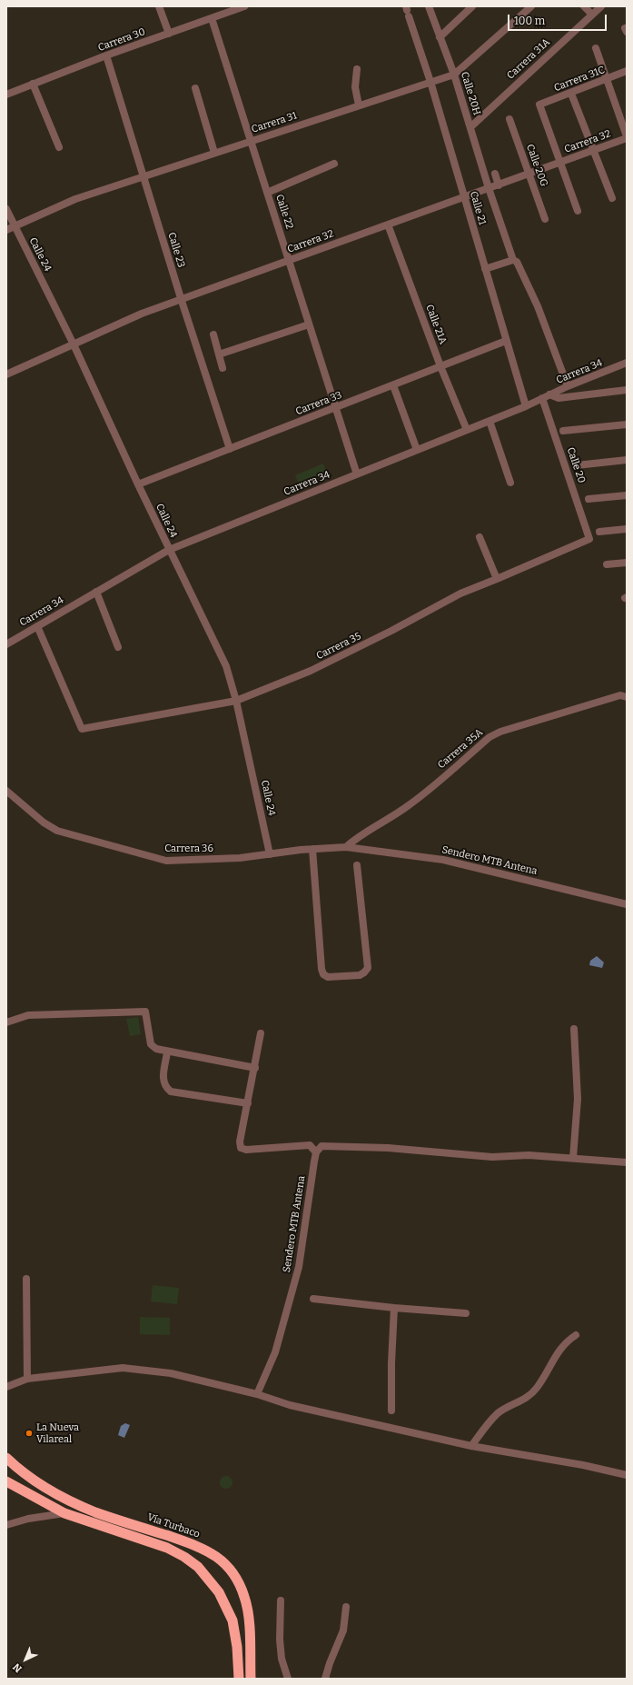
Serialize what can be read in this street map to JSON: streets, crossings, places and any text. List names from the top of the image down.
{
  "streets": {
    "highway": ["Vía Turbaco"],
    "street": [
      "Carrera 30",
      "Carrera 31A",
      "Carrera 31C",
      "Calle 20H",
      "Carrera 31",
      "Carrera 32",
      "Calle 20G",
      "Calle 21",
      "Calle 22",
      "Calle 23",
      "Calle 24",
      "Calle 21A",
      "Carrera 34",
      "Carrera 33",
      "Calle 20",
      "Carrera 35",
      "Carrera 35A",
      "Carrera 36",
      "Sendero MTB Antena"
    ]
  },
  "crossings": [
    ["Carrera 30", "Calle 22"],
    ["Carrera 30", "Calle 23"],
    ["Carrera 31A", "Calle 20H"],
    ["Carrera 31C", "Carrera 32"],
    ["Calle 20H", "Carrera 31"],
    ["Calle 20H", "Carrera 32"],
    ["Calle 20H", "Carrera 34"],
    ["Carrera 31", "Calle 21"],
    ["Carrera 31", "Calle 22"],
    ["Carrera 31", "Calle 23"],
    ["Carrera 31", "Calle 24"],
    ["Carrera 32", "Calle 20G"],
    ["Carrera 32", "Calle 21"],
    ["Carrera 32", "Calle 22"],
    ["Carrera 32", "Calle 23"],
    ["Carrera 32", "Calle 24"],
    ["Carrera 32", "Calle 21A"],
    ["Calle 21", "Carrera 34"],
    ["Calle 21", "Carrera 33"],
    ["Calle 22", "Carrera 34"],
    ["Calle 22", "Carrera 33"],
    ["Calle 23", "Carrera 33"],
    ["Calle 24", "Carrera 34"],
    ["Calle 24", "Carrera 33"],
    ["Calle 24", "Carrera 35"],
    ["Calle 24", "Carrera 36"],
    ["Calle 21A", "Carrera 34"],
    ["Calle 21A", "Carrera 33"],
    ["Carrera 34", "Calle 20"],
    ["Carrera 34", "Carrera 35"],
    ["Calle 20", "Carrera 35"],
    ["Carrera 35A", "Carrera 36"],
    ["Carrera 35A", "Sendero MTB Antena"],
    ["Carrera 36", "Sendero MTB Antena"]
  ],
  "places": ["La Nueva Vilareal"],
  "scale_bar": "100 m",
  "north": "bottom left"
}
